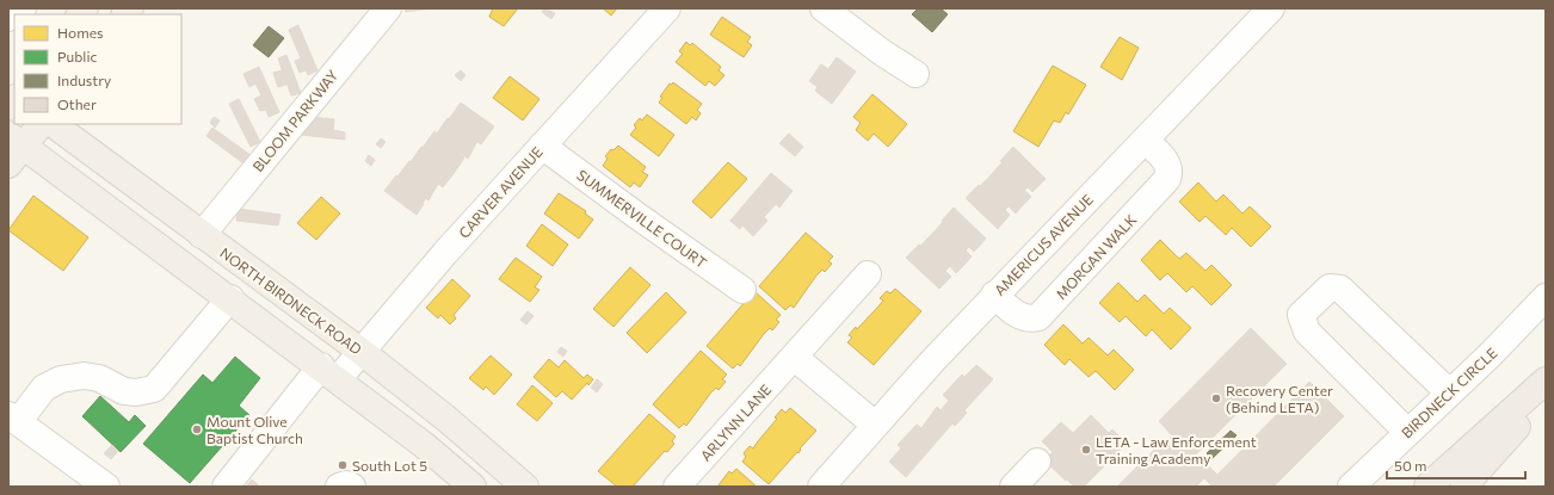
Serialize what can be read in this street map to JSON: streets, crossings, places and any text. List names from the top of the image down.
{
  "streets": {
    "main road": ["NORTH BIRDNECK ROAD"],
    "street": [
      "BLOOM PARKWAY",
      "CARVER AVENUE",
      "SUMMERVILLE COURT",
      "AMERICUS AVENUE",
      "MORGAN WALK",
      "BIRDNECK CIRCLE",
      "ARLYNN LANE"
    ]
  },
  "crossings": [
    ["BLOOM PARKWAY", "NORTH BIRDNECK ROAD"],
    ["CARVER AVENUE", "SUMMERVILLE COURT"],
    ["CARVER AVENUE", "NORTH BIRDNECK ROAD"],
    ["AMERICUS AVENUE", "MORGAN WALK"]
  ],
  "places": [
    "Recovery Center (Behind LETA)",
    "Mount Olive Baptist Church",
    "LETA - Law Enforcement Training Academy",
    "South Lot 5"
  ],
  "legend": [
    "Homes",
    "Public",
    "Industry",
    "Other"
  ],
  "scale_bar": "50 m"
}
